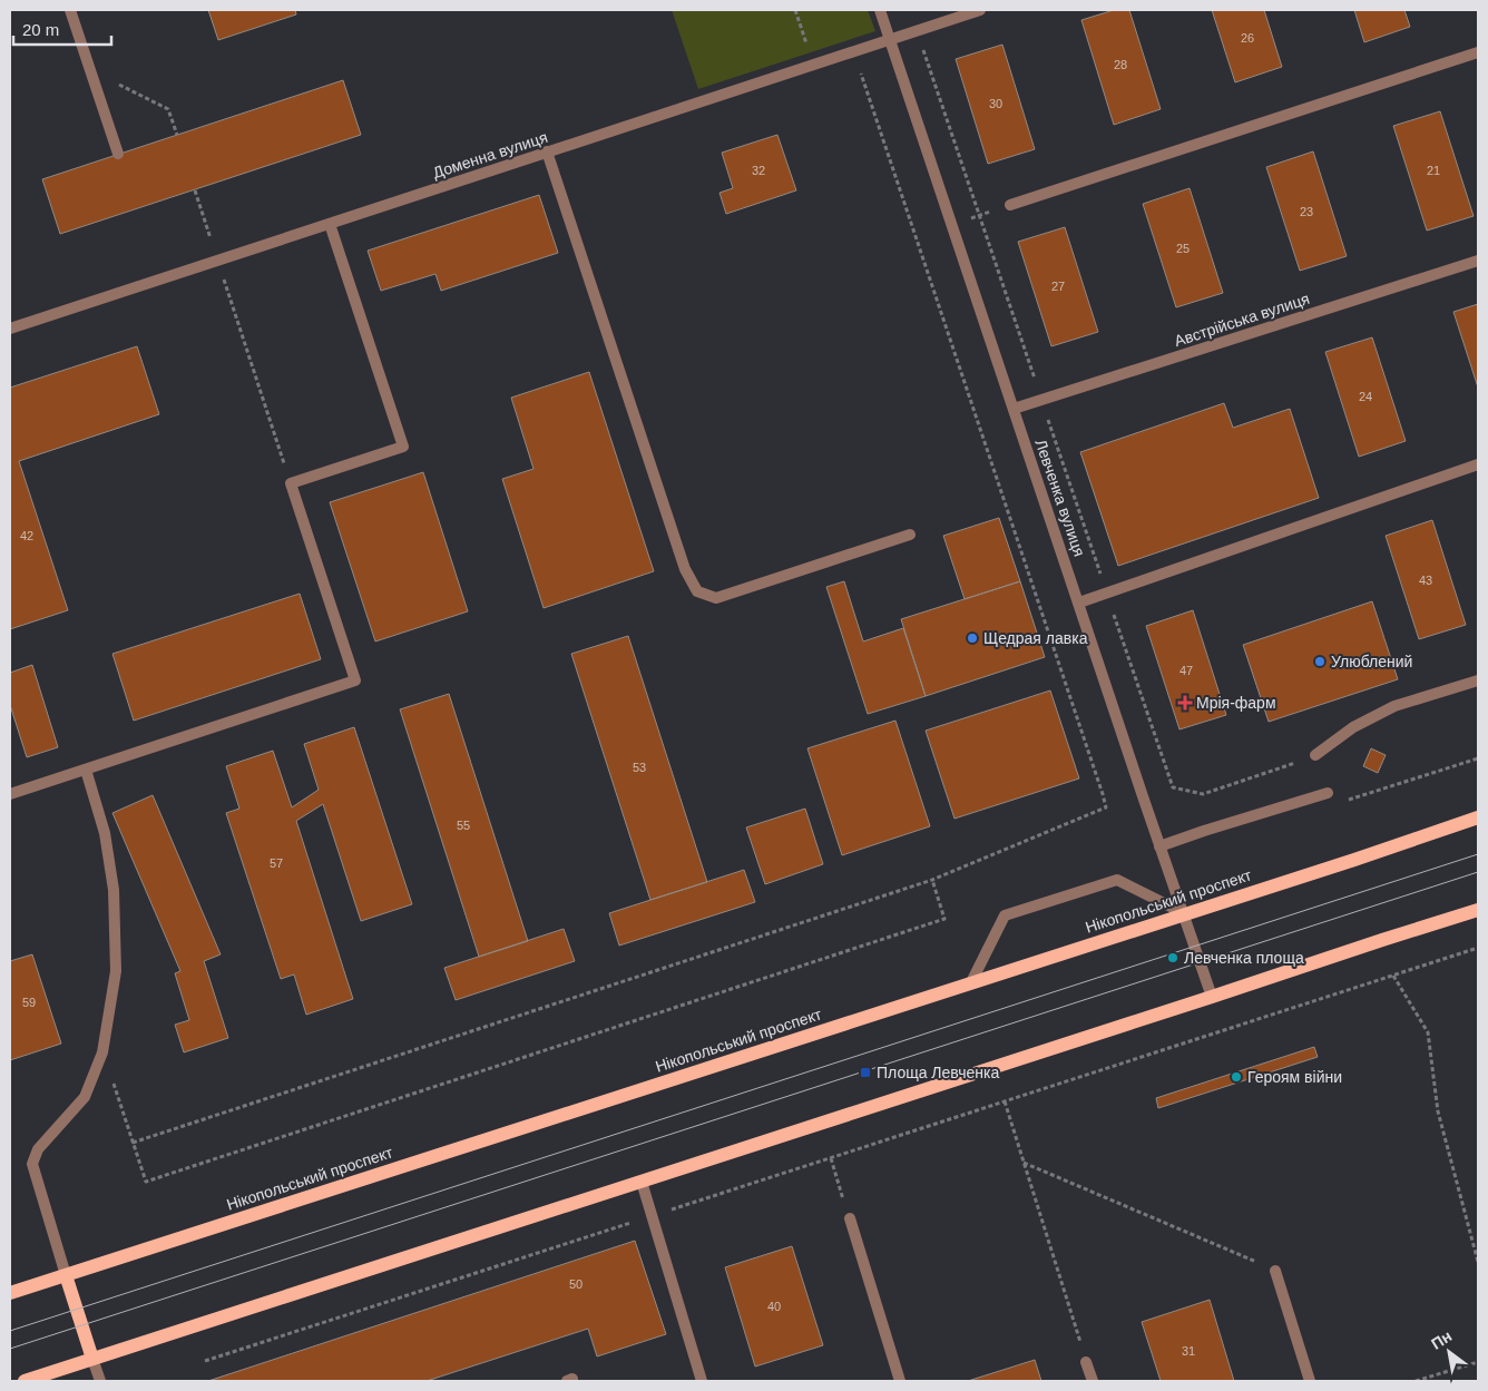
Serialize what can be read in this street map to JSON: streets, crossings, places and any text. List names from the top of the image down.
{
  "streets": {
    "main road": ["Нікопольський проспект"],
    "street": ["Доменна вулиця", "Австрійська вулиця", "Левченка вулиця"]
  },
  "crossings": [
    ["Доменна вулиця", "Левченка вулиця"],
    ["Австрійська вулиця", "Левченка вулиця"],
    ["Левченка вулиця", "Нікопольський проспект"]
  ],
  "places": {
    "other": [
      "Щедрая лавка",
      "Улюблений",
      "Левченка площа",
      "Героям війни"
    ],
    "health": ["Мрія-фарм"],
    "transit": ["Площа Левченка"]
  },
  "house_numbers": [
    "26",
    "28",
    "30",
    "32",
    "21",
    "23",
    "25",
    "27",
    "24",
    "42",
    "43",
    "47",
    "53",
    "55",
    "57",
    "59",
    "50",
    "40",
    "31"
  ],
  "scale_bar": "20 m",
  "north": "top left"
}
